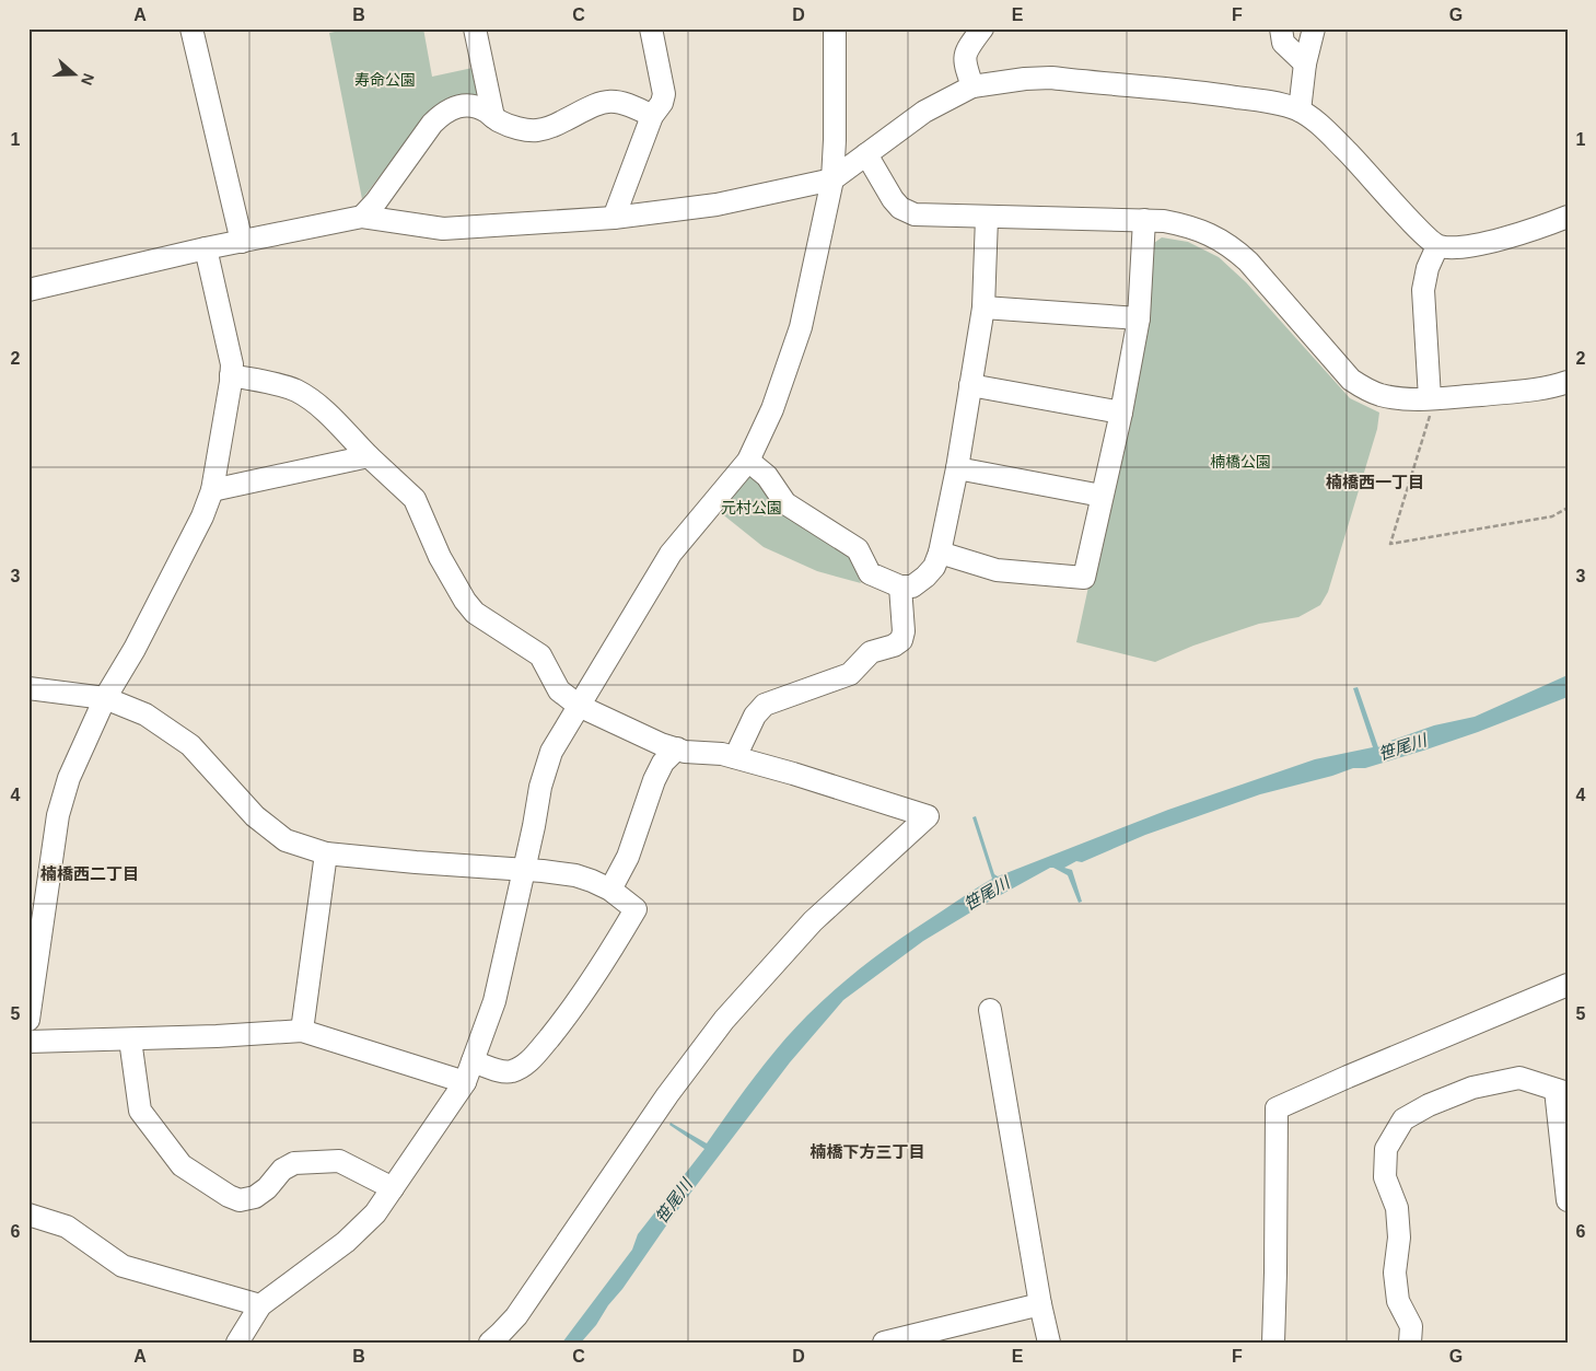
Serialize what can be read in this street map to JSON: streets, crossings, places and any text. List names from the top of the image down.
{
  "districts": ["楠橋西一丁目", "楠橋西二丁目", "楠橋下方三丁目"],
  "water": ["笹尾川"],
  "parks": ["寿命公園", "楠橋公園", "元村公園"],
  "north": "right",
  "grid": {
    "columns": [
      "A",
      "B",
      "C",
      "D",
      "E",
      "F",
      "G"
    ],
    "rows": [
      "1",
      "2",
      "3",
      "4",
      "5",
      "6"
    ]
  }
}
